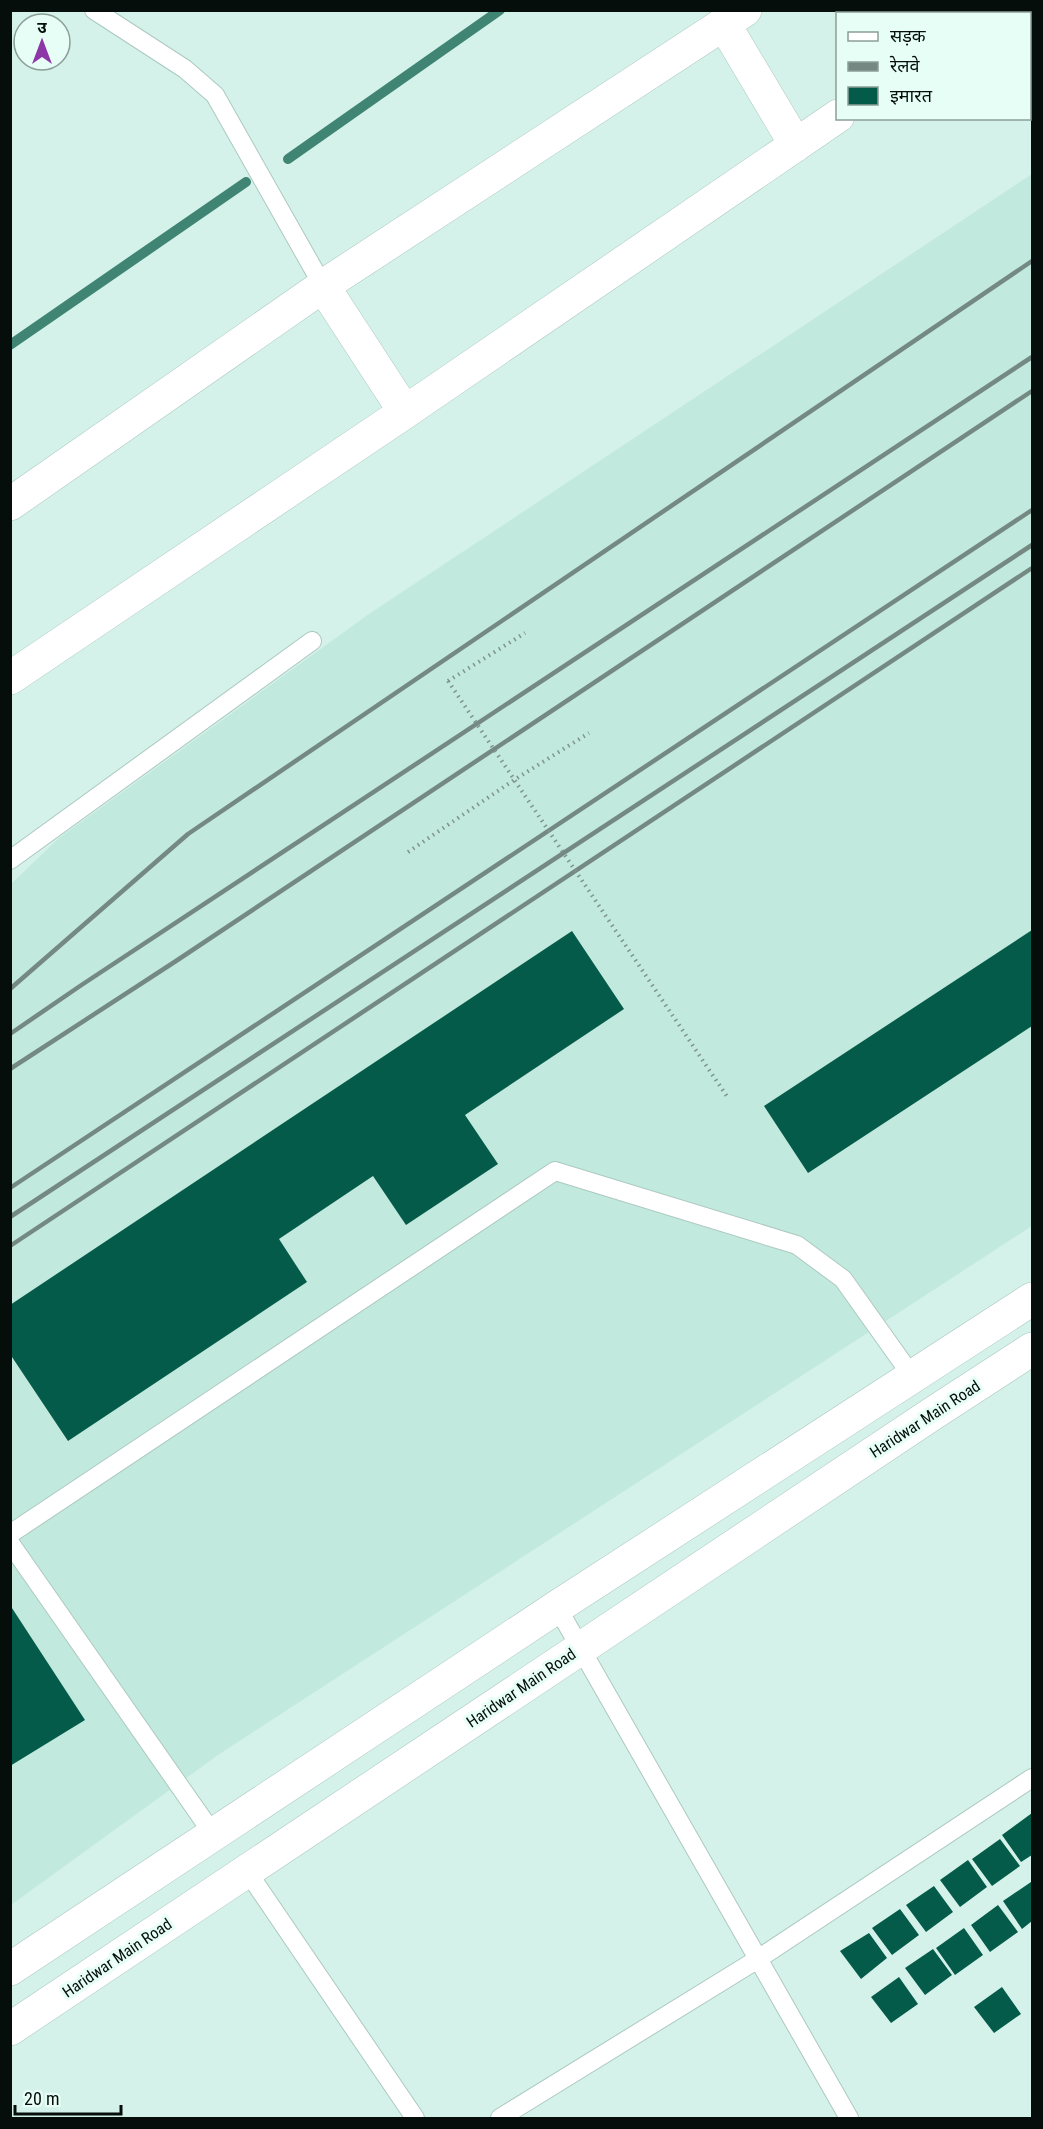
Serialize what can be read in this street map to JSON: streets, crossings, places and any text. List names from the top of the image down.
{
  "streets": {
    "main road": ["Haridwar Main Road"]
  },
  "legend": ["सड़क", "रेलवे", "इमारत"],
  "scale_bar": "20 m",
  "north": "top"
}
